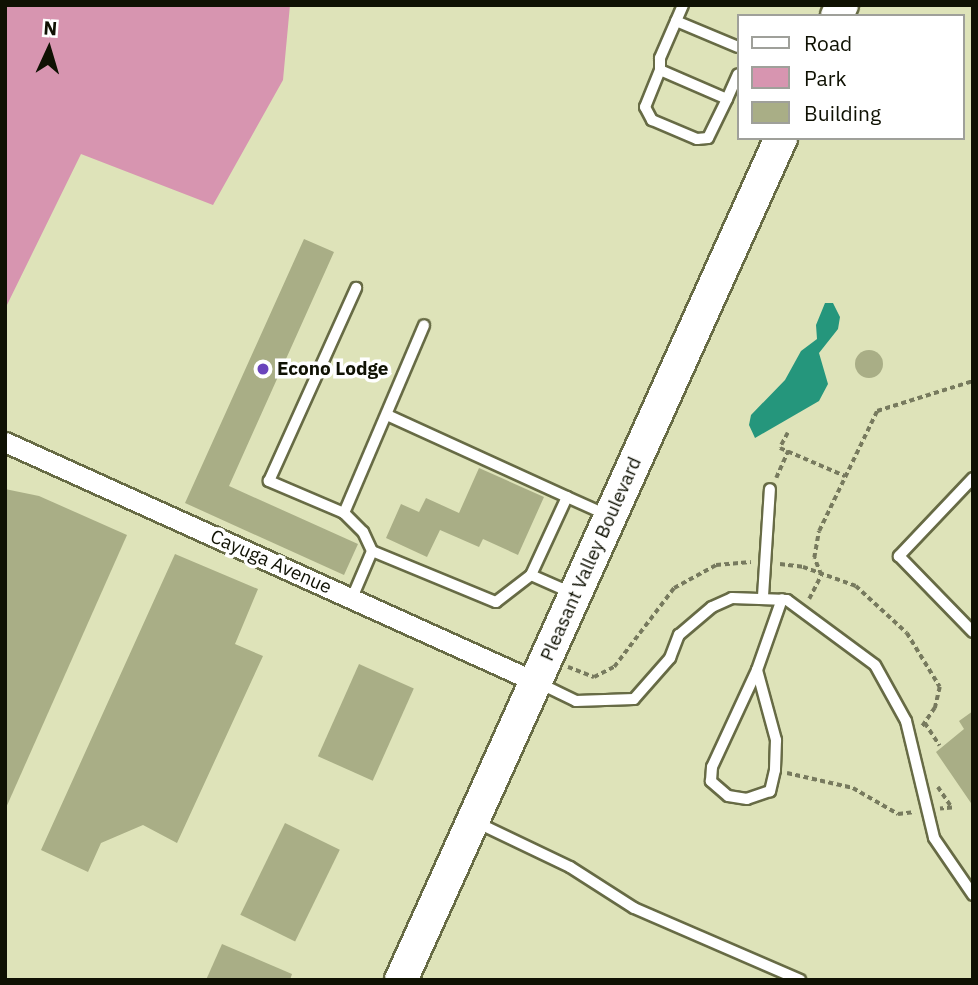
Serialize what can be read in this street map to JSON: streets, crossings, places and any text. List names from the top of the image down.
{
  "streets": {
    "main road": ["Pleasant Valley Boulevard"],
    "street": ["Cayuga Avenue"]
  },
  "crossings": [
    ["Pleasant Valley Boulevard", "Cayuga Avenue"]
  ],
  "places": ["Econo Lodge"],
  "legend": ["Road", "Park", "Building"],
  "north": "top"
}
